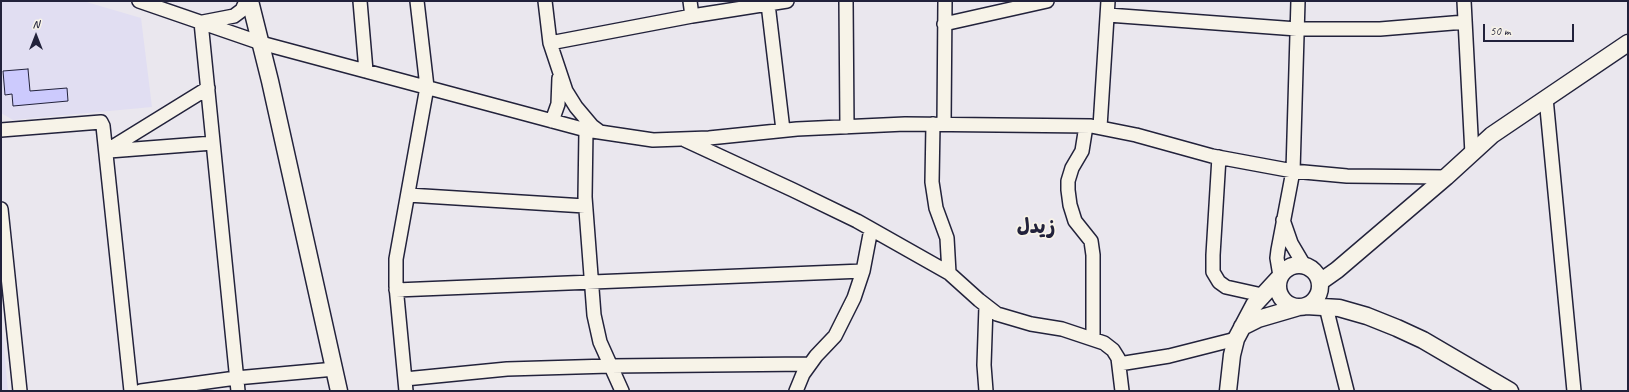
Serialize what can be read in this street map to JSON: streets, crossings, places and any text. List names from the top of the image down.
{
  "districts": ["زيدل"],
  "scale_bar": "50 m",
  "north": "top"
}
